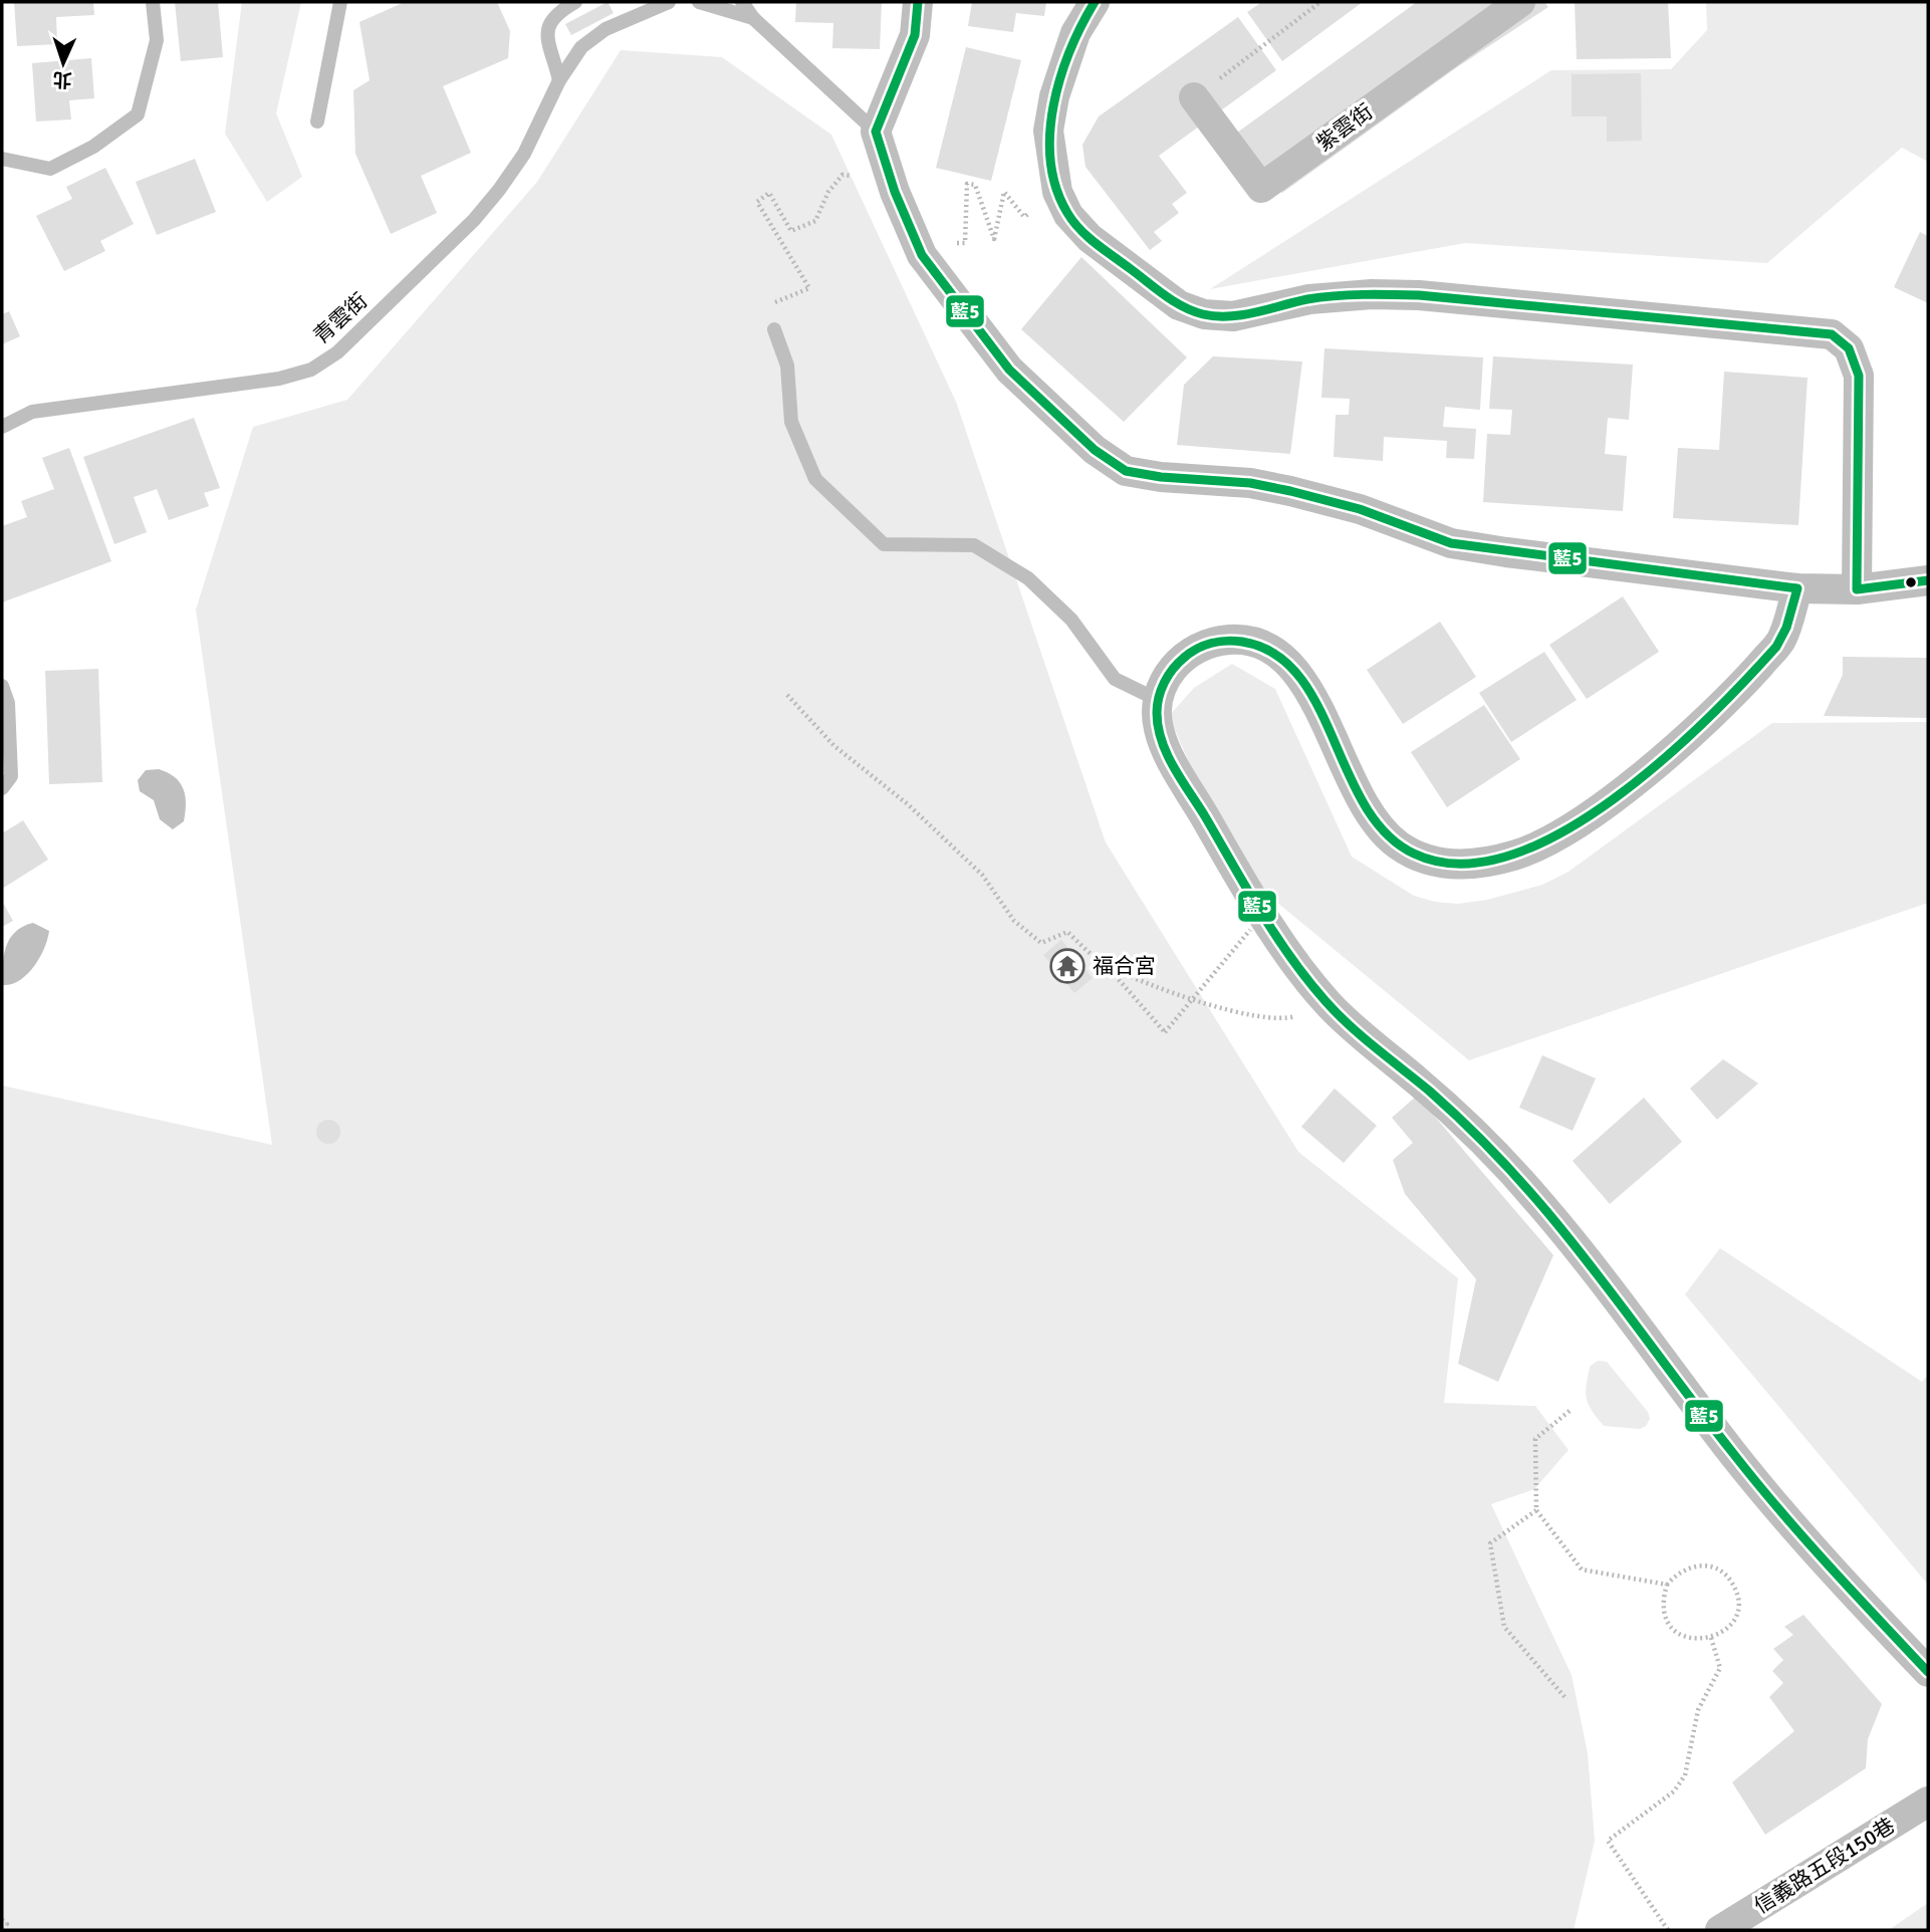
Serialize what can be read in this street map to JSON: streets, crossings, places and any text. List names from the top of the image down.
{
  "streets": {
    "street": ["紫雲街", "信義路五段150巷"],
    "lane": ["青雲街"]
  },
  "places": {
    "temple": ["福合宮"]
  },
  "lines": ["transit line 藍5"],
  "north": "bottom"
}
